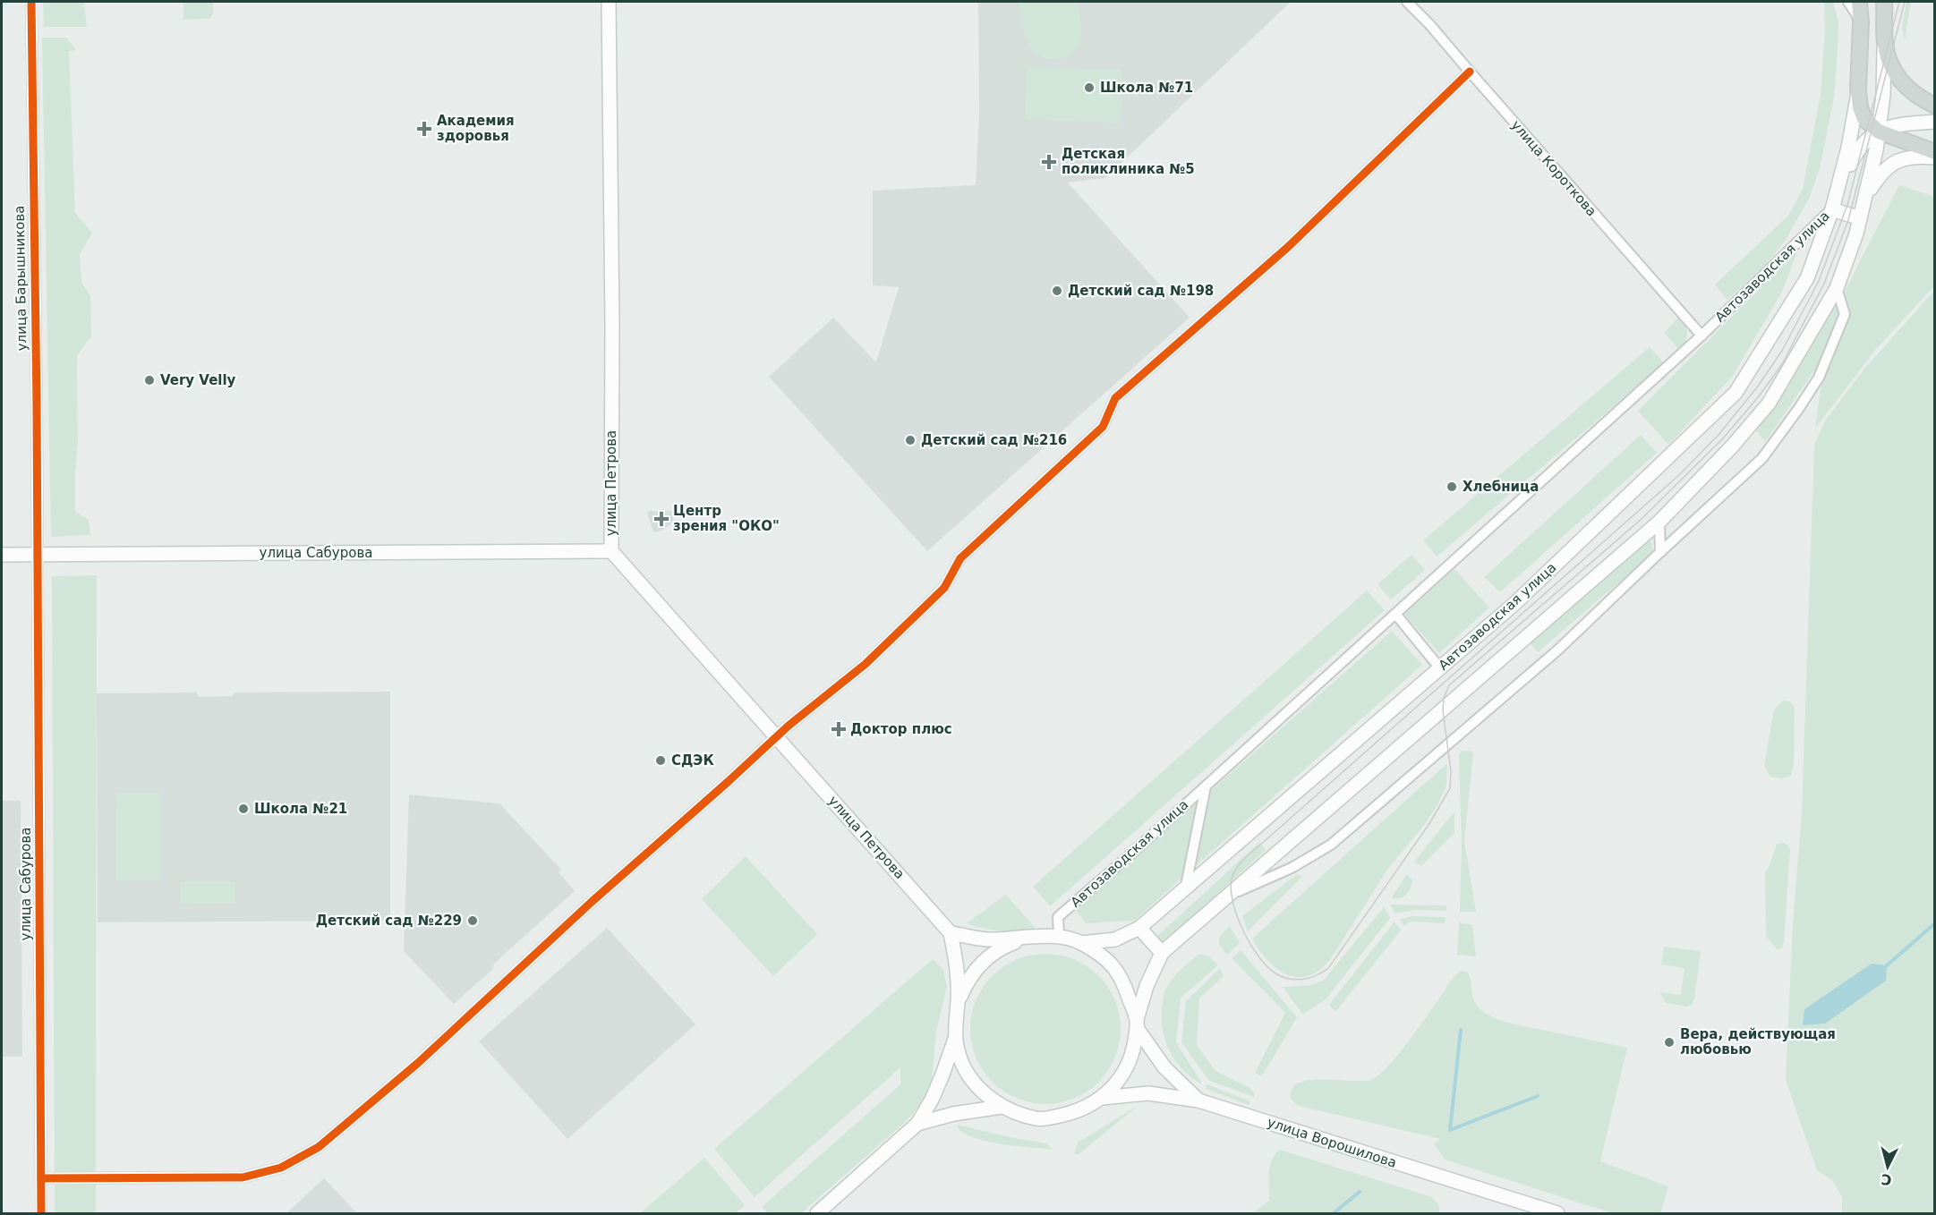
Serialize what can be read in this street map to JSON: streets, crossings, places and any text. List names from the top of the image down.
{
  "streets": {
    "main road": [
      "Автозаводская улица",
      "улица Петрова",
      "улица Сабурова",
      "улица Ворошилова"
    ],
    "street": ["улица Короткова", "улица Барышникова"]
  },
  "crossings": [
    ["улица Короткова", "Автозаводская улица"],
    ["Автозаводская улица", "улица Ворошилова"],
    ["улица Барышникова", "улица Сабурова"],
    ["улица Петрова", "улица Сабурова"]
  ],
  "places": {
    "other": [
      "Школа №71",
      "Детский сад №198",
      "Very Velly",
      "Детский сад №216",
      "Хлебница",
      "СДЭК",
      "Школа №21",
      "Детский сад №229",
      "Вера, действующая любовью"
    ],
    "health": [
      "Академия здоровья",
      "Детская поликлиника №5",
      "Центр зрения \"ОКО\"",
      "Доктор плюс"
    ]
  },
  "north": "bottom"
}
